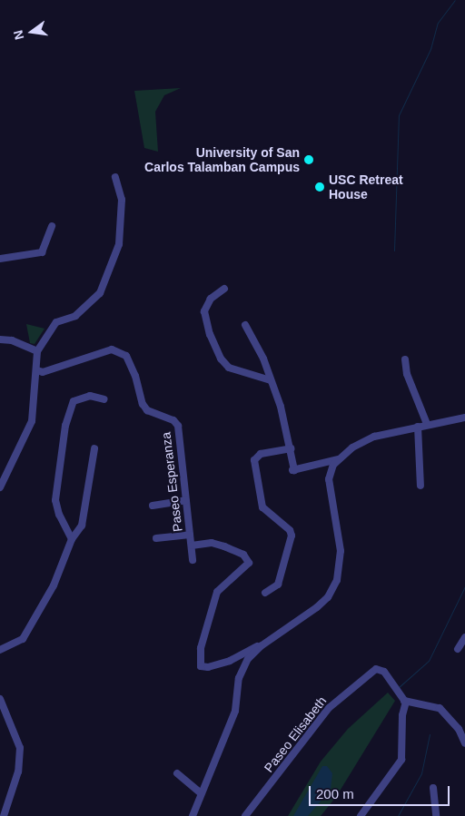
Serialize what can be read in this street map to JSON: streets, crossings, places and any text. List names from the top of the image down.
{
  "streets": {
    "street": ["Paseo Esperanza", "Paseo Elisabeth"]
  },
  "places": ["University of San Carlos Talamban Campus", "USC Retreat House"],
  "scale_bar": "200 m",
  "north": "left"
}
